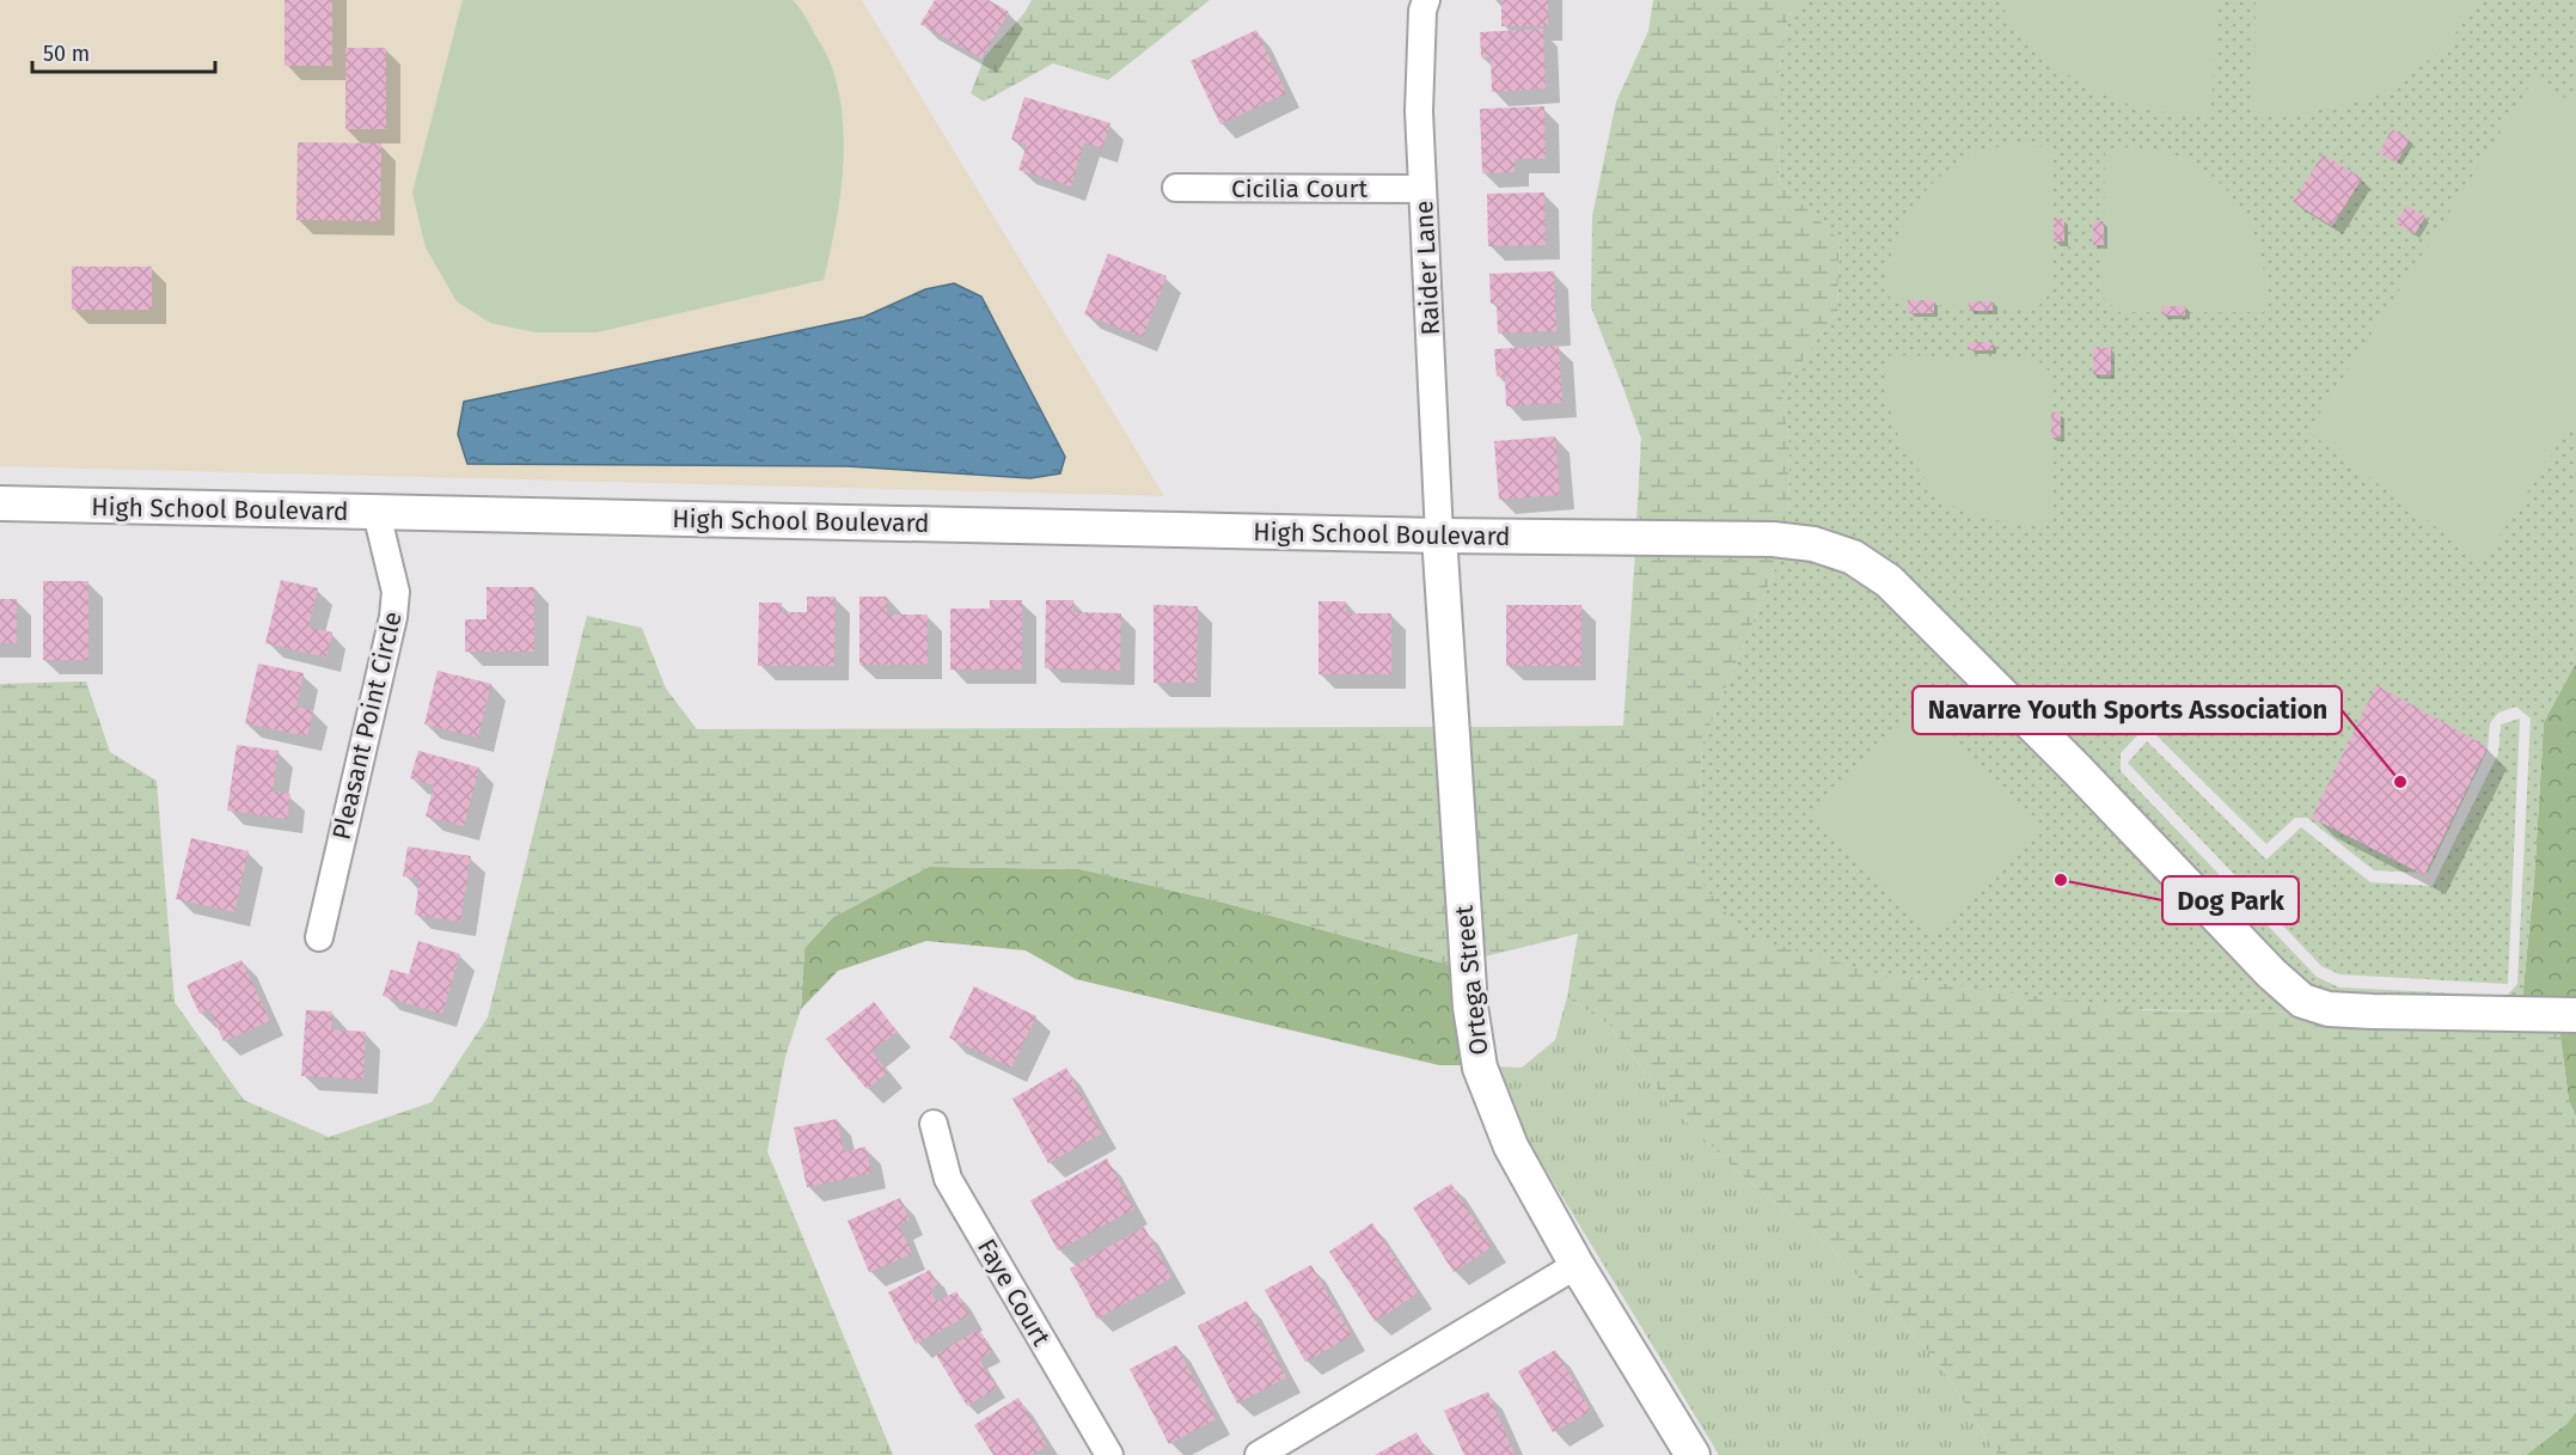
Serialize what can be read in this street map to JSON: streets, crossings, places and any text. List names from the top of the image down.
{
  "streets": {
    "street": [
      "Cicilia Court",
      "Raider Lane",
      "High School Boulevard",
      "Pleasant Point Circle",
      "Ortega Street",
      "Faye Court"
    ]
  },
  "crossings": [
    ["Cicilia Court", "Raider Lane"],
    ["Raider Lane", "High School Boulevard"],
    ["Raider Lane", "Ortega Street"],
    ["High School Boulevard", "Pleasant Point Circle"],
    ["High School Boulevard", "Ortega Street"]
  ],
  "places": ["Navarre Youth Sports Association", "Dog Park"],
  "scale_bar": "50 m"
}
